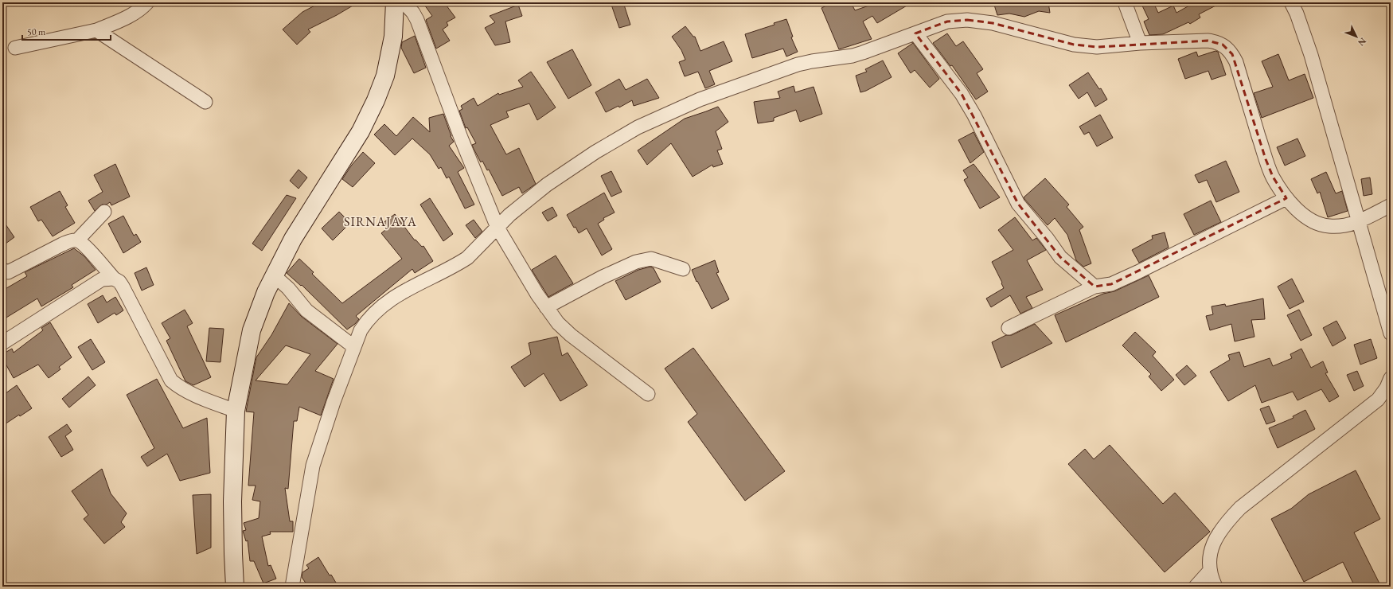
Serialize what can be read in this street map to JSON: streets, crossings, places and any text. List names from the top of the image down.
{
  "districts": ["SIRNAJAYA"],
  "scale_bar": "50 m",
  "north": "bottom right"
}
